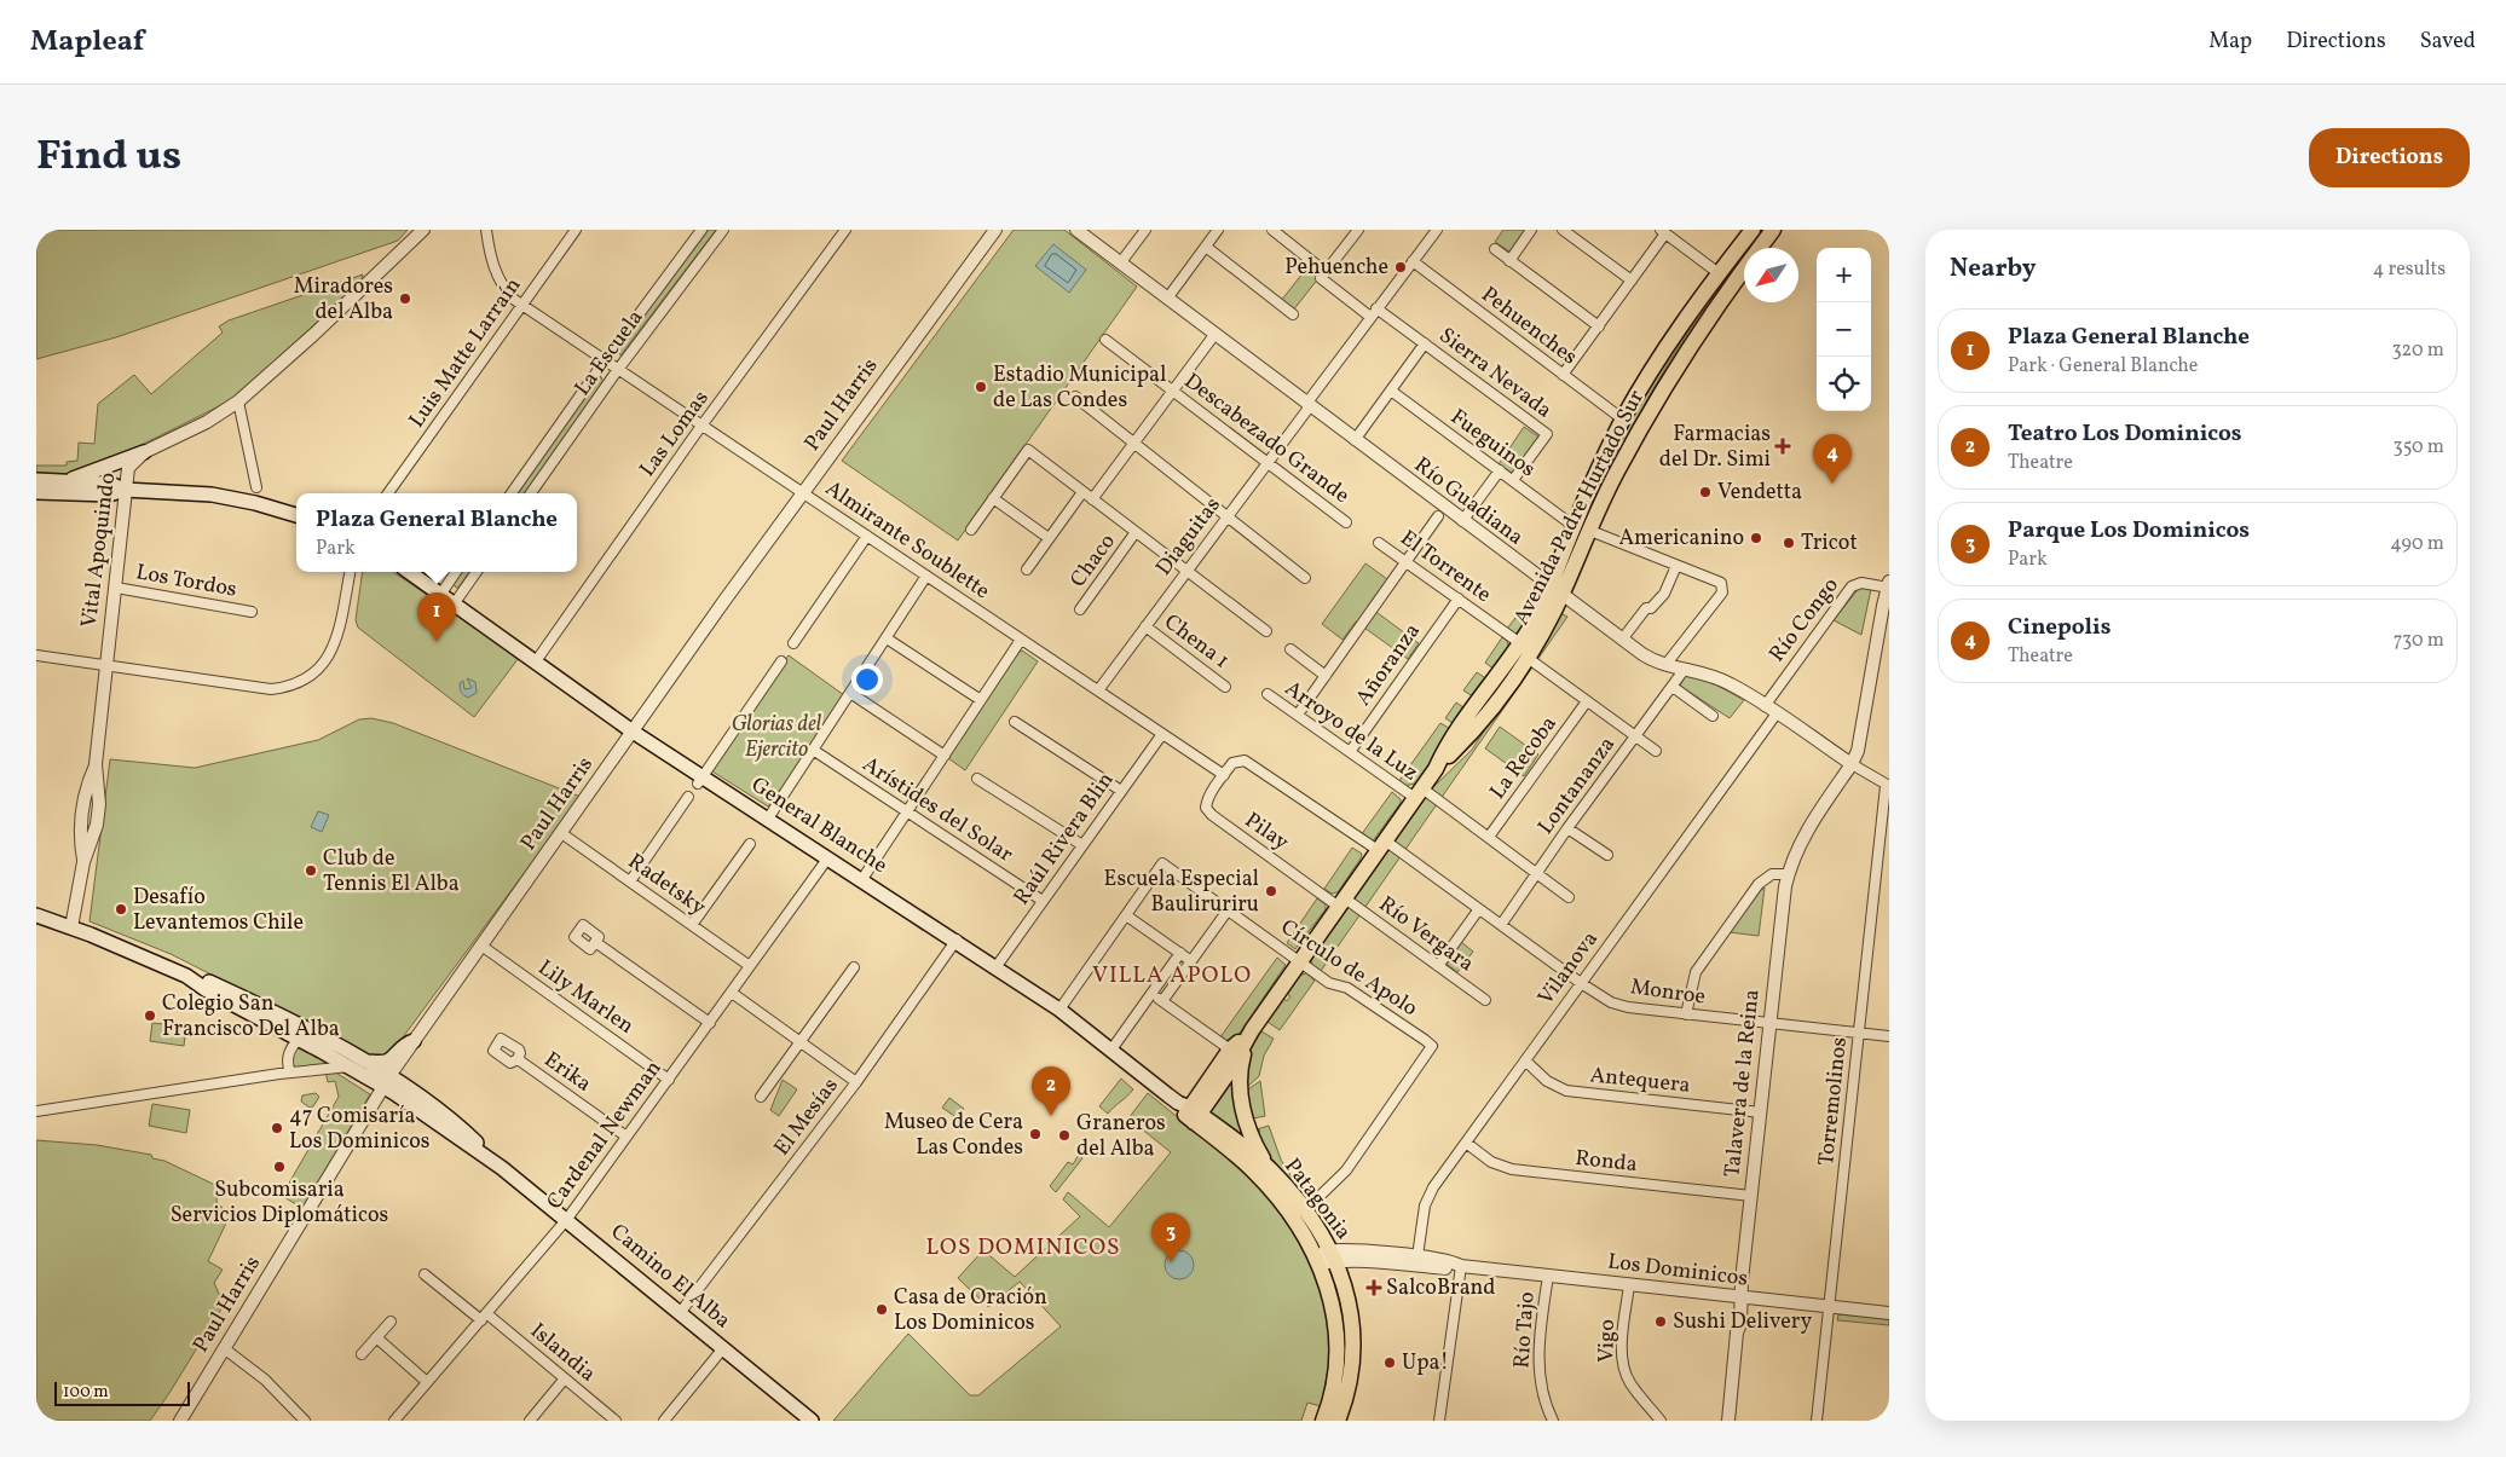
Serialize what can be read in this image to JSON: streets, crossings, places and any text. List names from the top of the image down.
{
  "streets": {
    "main road": [
      "Avenida Padre Hurtado Sur",
      "General Blanche",
      "Patagonia",
      "Camino El Alba"
    ],
    "street": [
      "Pehuenches",
      "Luis Matte Larraín",
      "La Escuela",
      "Sierra Nevada",
      "Paul Harris",
      "Las Lomas",
      "Descabezado Grande",
      "Fueguinos",
      "Río Guadiana",
      "Diaguitas",
      "Almirante Soublette",
      "Vital Apoquindo",
      "Chaco",
      "El Torrente",
      "Los Tordos",
      "Río Congo",
      "Chena 1",
      "Añoranza",
      "Arroyo de la Luz",
      "La Recoba",
      "Lontananza",
      "Arístides del Solar",
      "Pilay",
      "Raúl Rivera Blin",
      "Radetsky",
      "Río Vergara",
      "Círculo de Apolo",
      "Vilanova",
      "Monroe",
      "Lily Marlen",
      "Erika",
      "Antequera",
      "Talavera de la Reina",
      "Torremolinos",
      "El Mesías",
      "Cardenal Newman",
      "Ronda",
      "Los Dominicos",
      "Río Tajo",
      "Vigo",
      "Islandia"
    ]
  },
  "crossings": [
    ["Pehuenches", "Avenida Padre Hurtado Sur"],
    ["Pehuenches", "Diaguitas"],
    ["Luis Matte Larraín", "Almirante Soublette"],
    ["La Escuela", "Almirante Soublette"],
    ["Sierra Nevada", "Fueguinos"],
    ["Sierra Nevada", "Diaguitas"],
    ["Paul Harris", "Almirante Soublette"],
    ["Paul Harris", "General Blanche"],
    ["Paul Harris", "Radetsky"],
    ["Paul Harris", "Lily Marlen"],
    ["Paul Harris", "Camino El Alba"],
    ["Las Lomas", "Almirante Soublette"],
    ["Las Lomas", "General Blanche"],
    ["Descabezado Grande", "Diaguitas"],
    ["Fueguinos", "Avenida Padre Hurtado Sur"],
    ["Río Guadiana", "Avenida Padre Hurtado Sur"],
    ["Río Guadiana", "Diaguitas"],
    ["Río Guadiana", "Río Congo"],
    ["Río Guadiana", "Lontananza"],
    ["Río Guadiana", "Vilanova"],
    ["Río Guadiana", "Talavera de la Reina"],
    ["Río Guadiana", "Torremolinos"],
    ["Avenida Padre Hurtado Sur", "El Torrente"],
    ["Avenida Padre Hurtado Sur", "Arroyo de la Luz"],
    ["Avenida Padre Hurtado Sur", "General Blanche"],
    ["Avenida Padre Hurtado Sur", "Pilay"],
    ["Avenida Padre Hurtado Sur", "Río Vergara"],
    ["Avenida Padre Hurtado Sur", "Círculo de Apolo"],
    ["Avenida Padre Hurtado Sur", "Monroe"],
    ["Avenida Padre Hurtado Sur", "Patagonia"],
    ["Diaguitas", "Almirante Soublette"],
    ["Diaguitas", "Chena 1"],
    ["Almirante Soublette", "Pilay"],
    ["Almirante Soublette", "Raúl Rivera Blin"],
    ["Almirante Soublette", "Monroe"],
    ["Vital Apoquindo", "Los Tordos"],
    ["Vital Apoquindo", "Camino El Alba"],
    ["El Torrente", "Añoranza"],
    ["Río Congo", "Talavera de la Reina"],
    ["Añoranza", "Arroyo de la Luz"],
    ["Arroyo de la Luz", "La Recoba"],
    ["Arroyo de la Luz", "Lontananza"],
    ["Lontananza", "Monroe"],
    ["Arístides del Solar", "Raúl Rivera Blin"],
    ["General Blanche", "Raúl Rivera Blin"],
    ["General Blanche", "Círculo de Apolo"],
    ["General Blanche", "El Mesías"],
    ["General Blanche", "Cardenal Newman"],
    ["General Blanche", "Patagonia"],
    ["Pilay", "Río Vergara"],
    ["Pilay", "Monroe"],
    ["Radetsky", "Cardenal Newman"],
    ["Círculo de Apolo", "Patagonia"],
    ["Vilanova", "Monroe"],
    ["Vilanova", "Antequera"],
    ["Vilanova", "Ronda"],
    ["Vilanova", "Los Dominicos"],
    ["Monroe", "Talavera de la Reina"],
    ["Monroe", "Torremolinos"],
    ["Lily Marlen", "Cardenal Newman"],
    ["Erika", "Cardenal Newman"],
    ["Antequera", "Talavera de la Reina"],
    ["Talavera de la Reina", "Ronda"],
    ["Talavera de la Reina", "Los Dominicos"],
    ["Torremolinos", "Los Dominicos"],
    ["El Mesías", "Camino El Alba"],
    ["Cardenal Newman", "Camino El Alba"],
    ["Cardenal Newman", "Islandia"],
    ["Patagonia", "Los Dominicos"],
    ["Los Dominicos", "Río Tajo"],
    ["Los Dominicos", "Vigo"]
  ],
  "districts": ["VILLA APOLO", "LOS DOMINICOS"],
  "parks": ["Glorias del Ejercito"],
  "places": {
    "other": [
      "Pehuenche",
      "Miradores del Alba",
      "Estadio Municipal de Las Condes",
      "Vendetta",
      "Americanino",
      "Tricot",
      "Club de Tennis El Alba",
      "Escuela Especial Bauliruriru",
      "Desafío Levantemos Chile",
      "Colegio San Francisco Del Alba",
      "47 Comisaría Los Dominicos",
      "Museo de Cera Las Condes",
      "Graneros del Alba",
      "Subcomisaria Servicios Diplomáticos",
      "Casa de Oración Los Dominicos",
      "Sushi Delivery",
      "Upa!"
    ],
    "health": ["Farmacias del Dr. Simi", "SalcoBrand"]
  },
  "scale_bar": "100 m",
  "north": "bottom left",
  "page": {
    "header": "Mapleaf",
    "nav": ["Map", "Directions", "Saved"],
    "title": "Find us",
    "buttons": "Directions",
    "heading": ["Nearby", "4 results"],
    "map_buttons": ["+", "−"],
    "list": [
      {
        "mark": "1",
        "name": "Plaza General Blanche",
        "note": "Park · General Blanche",
        "value": "320 m"
      },
      {
        "mark": "2",
        "name": "Teatro Los Dominicos",
        "note": "Theatre",
        "value": "350 m"
      },
      {
        "mark": "3",
        "name": "Parque Los Dominicos",
        "note": "Park",
        "value": "490 m"
      },
      {
        "mark": "4",
        "name": "Cinepolis",
        "note": "Theatre",
        "value": "730 m"
      }
    ],
    "pins": [
      "4",
      "1",
      "2",
      "3"
    ],
    "popup": ["Plaza General Blanche", "Park"],
    "scale": "100 m"
  }
}
